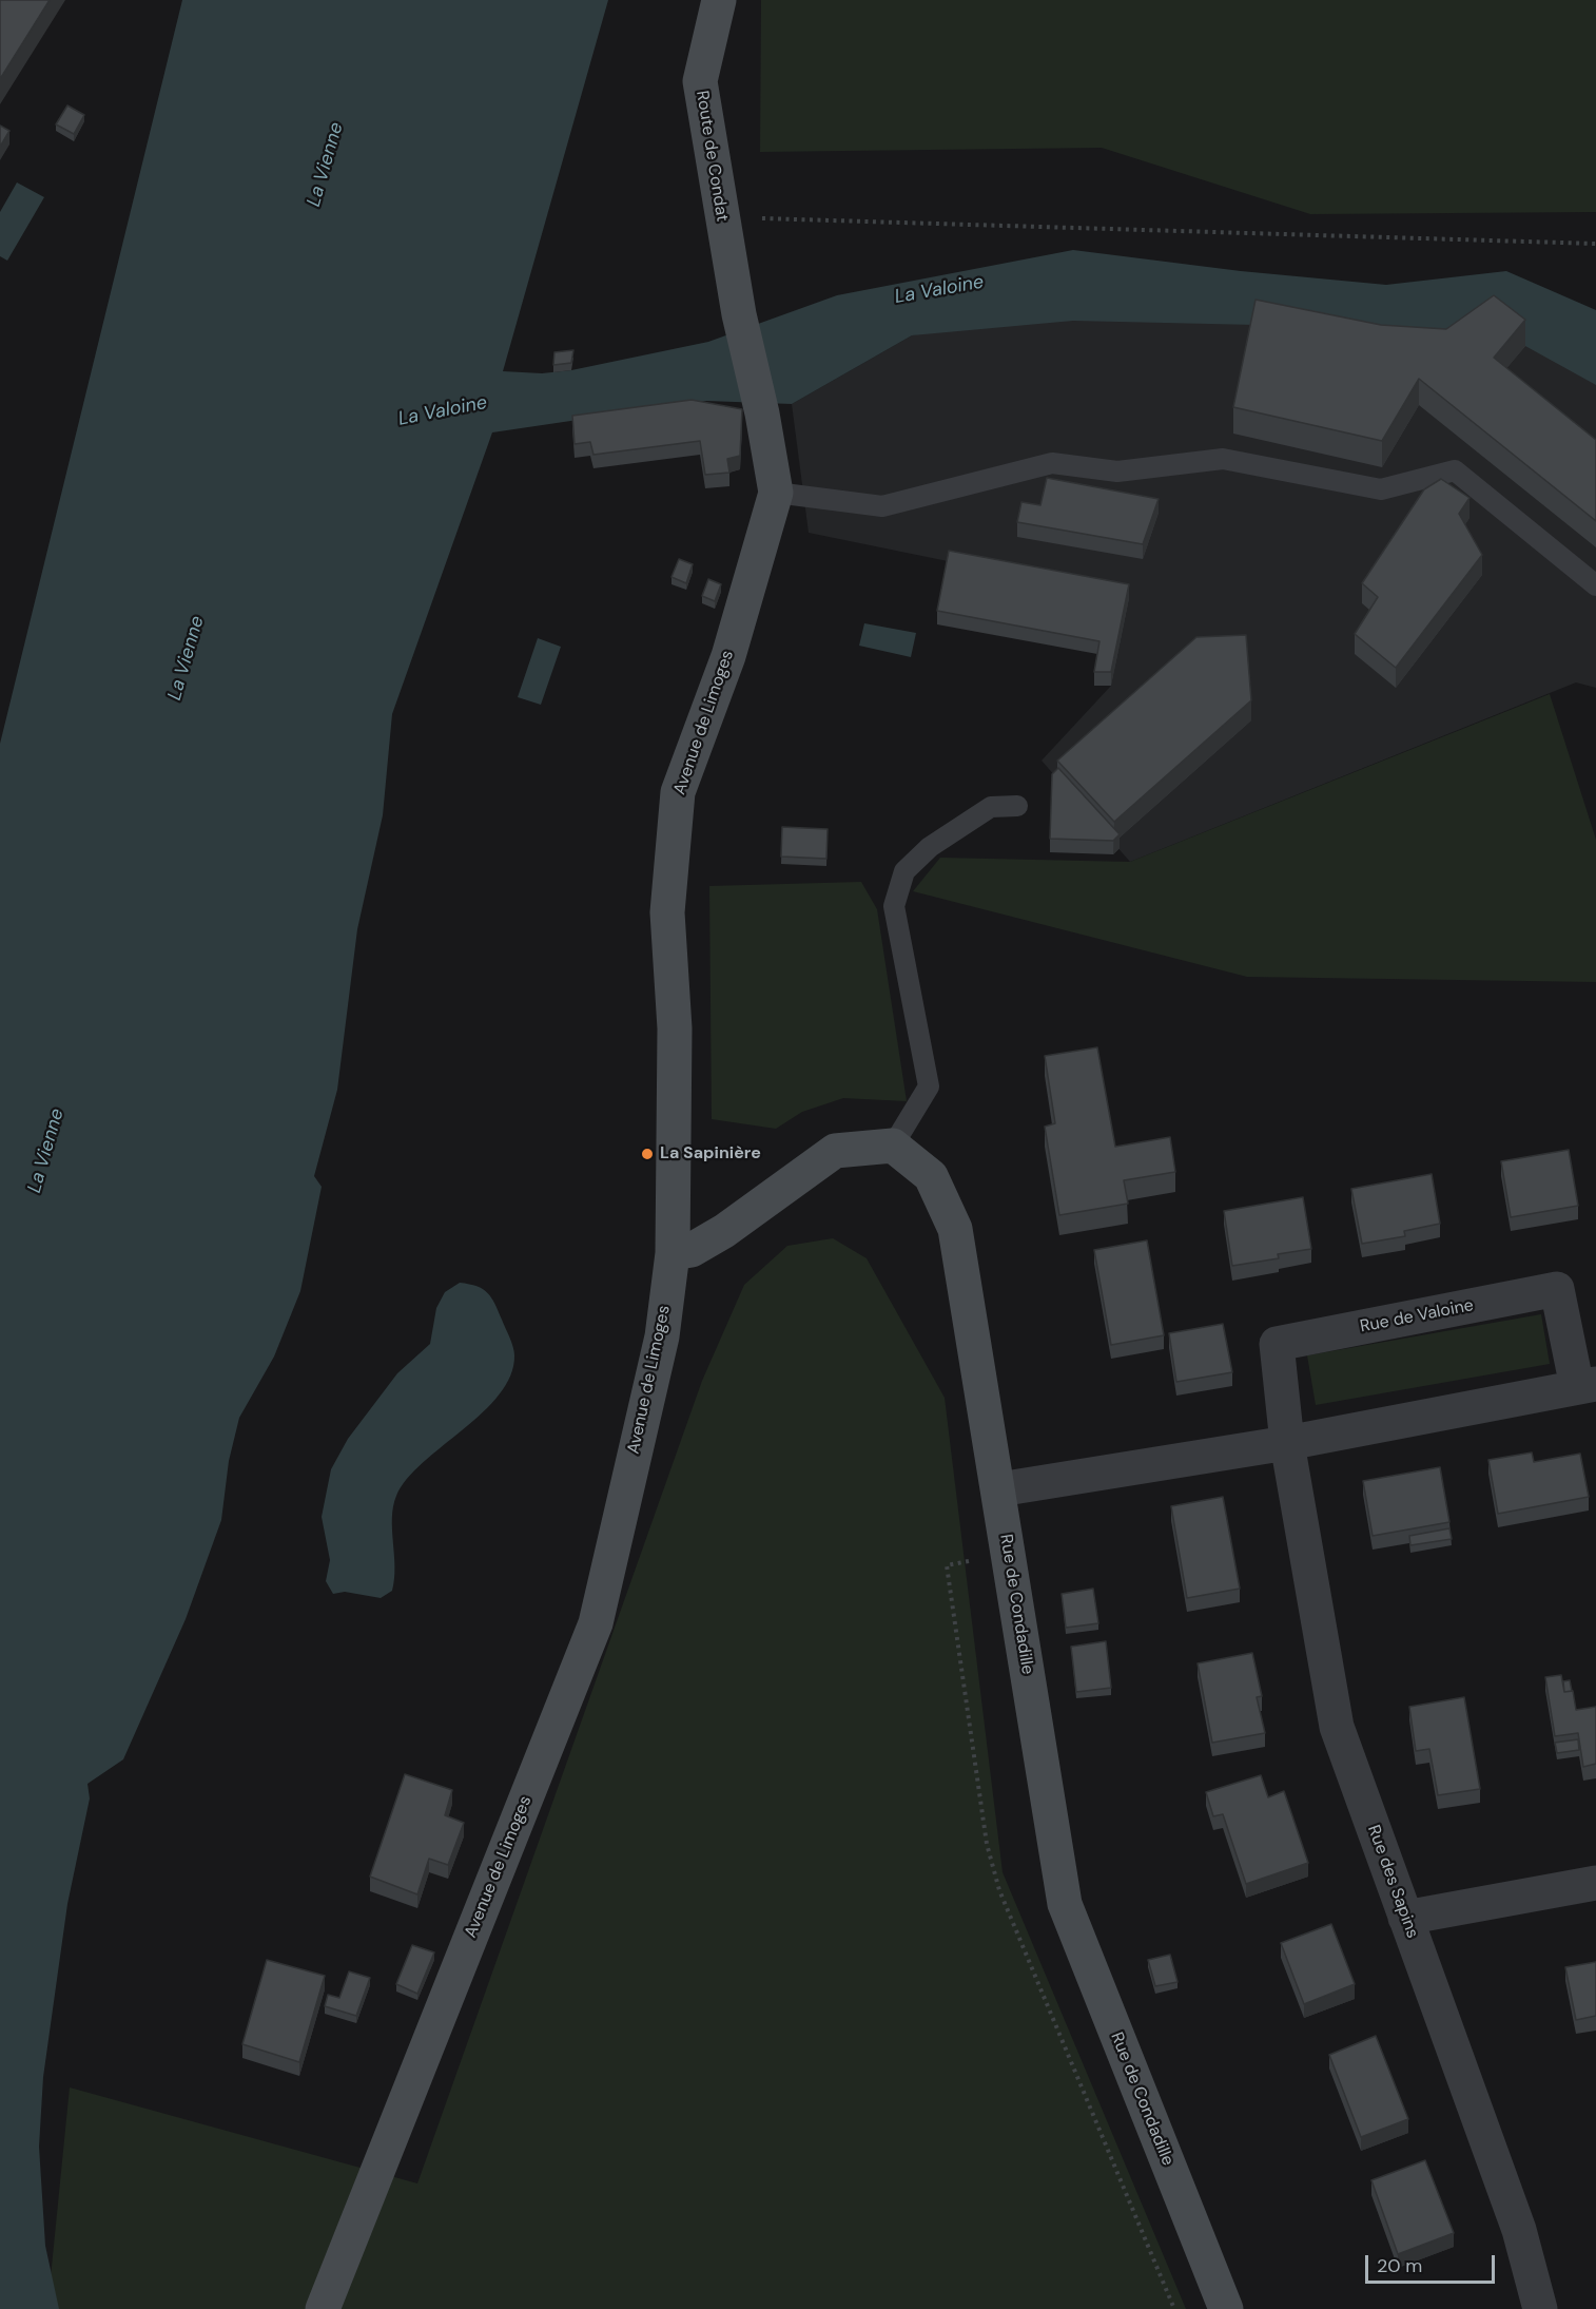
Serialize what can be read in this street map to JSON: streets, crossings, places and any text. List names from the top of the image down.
{
  "streets": {
    "main road": ["Route de Condat", "Avenue de Limoges", "Rue de Condadille"],
    "street": ["Rue de Valoine", "Rue des Sapins"]
  },
  "crossings": [
    ["Route de Condat", "Avenue de Limoges"],
    ["Rue de Valoine", "Rue de Condadille"],
    ["Rue de Valoine", "Rue des Sapins"]
  ],
  "water": ["La Vienne", "La Valoine"],
  "places": ["La Sapinière"],
  "scale_bar": "20 m"
}
